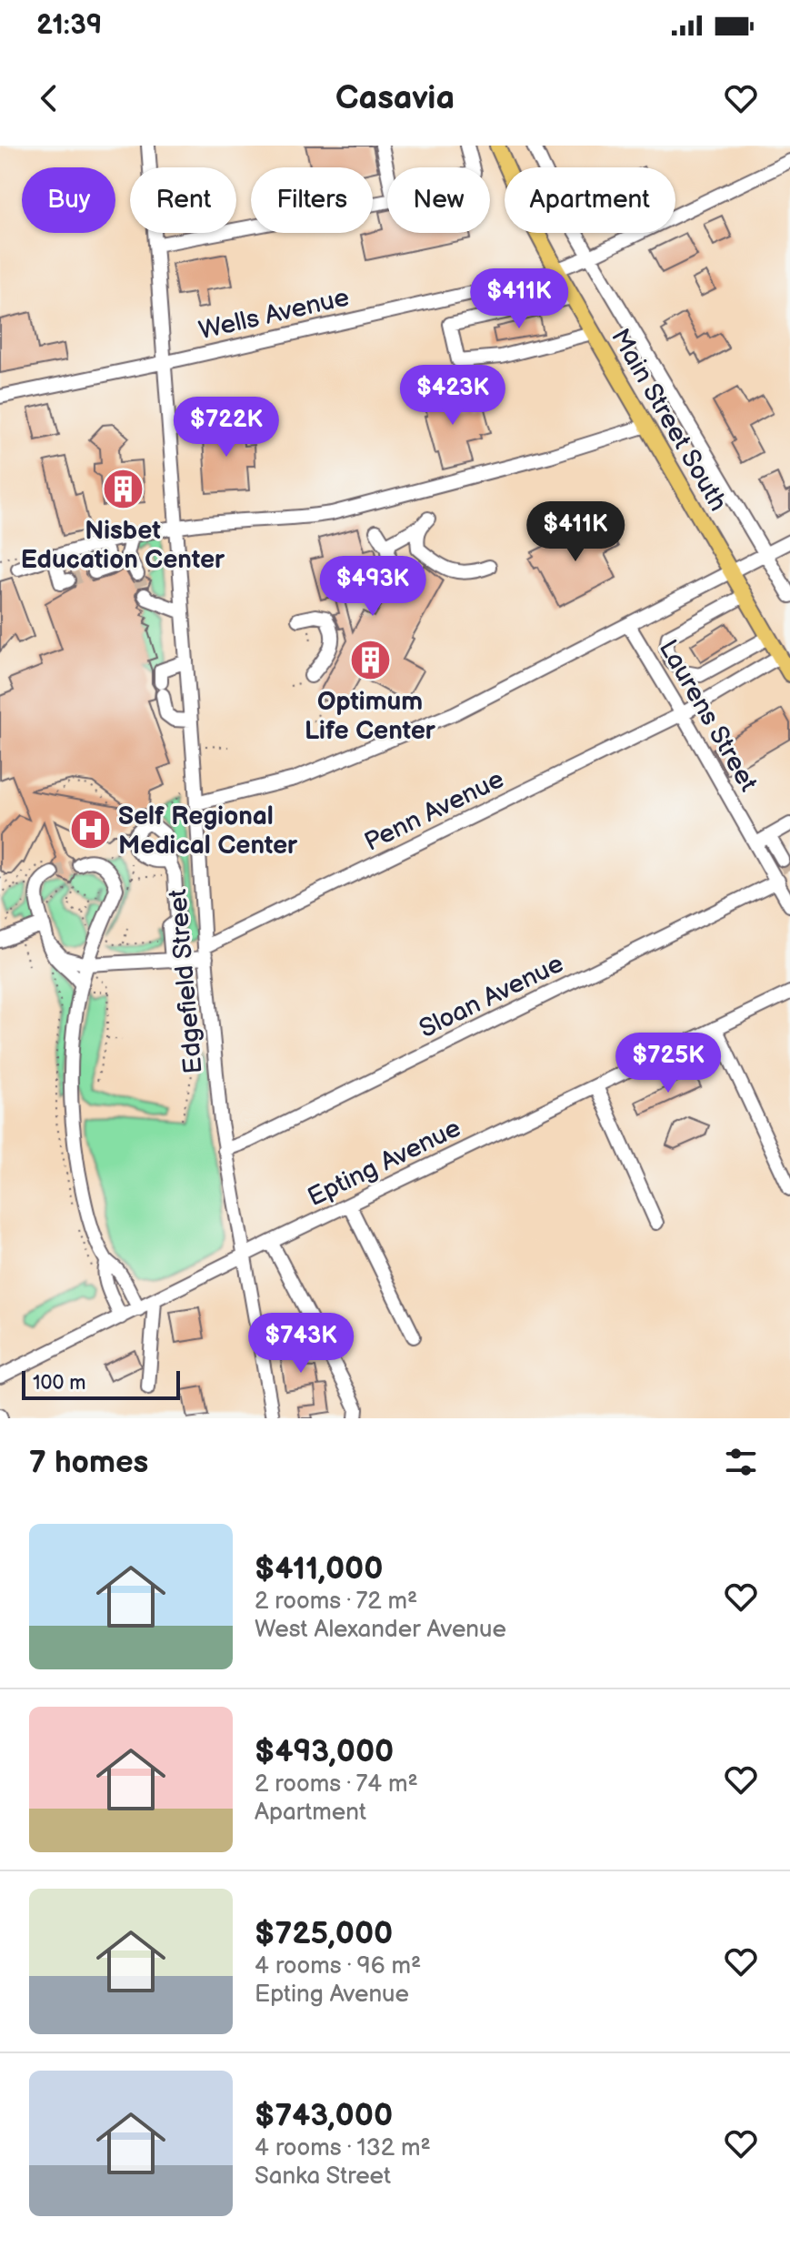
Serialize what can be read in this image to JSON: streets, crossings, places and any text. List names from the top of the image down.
{
  "streets": {
    "main road": ["Main Street South"],
    "street": [
      "Wells Avenue",
      "Laurens Street",
      "Penn Avenue",
      "Edgefield Street",
      "Sloan Avenue",
      "Epting Avenue"
    ]
  },
  "crossings": [
    ["Wells Avenue", "Main Street South"],
    ["Wells Avenue", "Edgefield Street"],
    ["Main Street South", "Penn Avenue"],
    ["Laurens Street", "Penn Avenue"],
    ["Laurens Street", "Sloan Avenue"],
    ["Penn Avenue", "Edgefield Street"],
    ["Edgefield Street", "Sloan Avenue"],
    ["Edgefield Street", "Epting Avenue"]
  ],
  "places": {
    "building": ["Nisbet Education Center", "Optimum Life Center"],
    "hospital": ["Self Regional Medical Center"]
  },
  "scale_bar": "100 m",
  "page": {
    "status": "21:39",
    "header": "Casavia",
    "chip": [
      "Buy",
      "Rent",
      "Filters",
      "New",
      "Apartment"
    ],
    "price": [
      "$411K",
      "$423K",
      "$722K",
      "$411K",
      "$493K",
      "$725K",
      "$743K"
    ],
    "scale": "100 m",
    "heading": "7 homes",
    "list": [
      {
        "name": "$411,000",
        "note": "2 rooms · 72 m² · West Alexander Avenue"
      },
      {
        "name": "$493,000",
        "note": "2 rooms · 74 m² · Apartment"
      },
      {
        "name": "$725,000",
        "note": "4 rooms · 96 m² · Epting Avenue"
      },
      {
        "name": "$743,000",
        "note": "4 rooms · 132 m² · Sanka Street"
      }
    ]
  }
}
